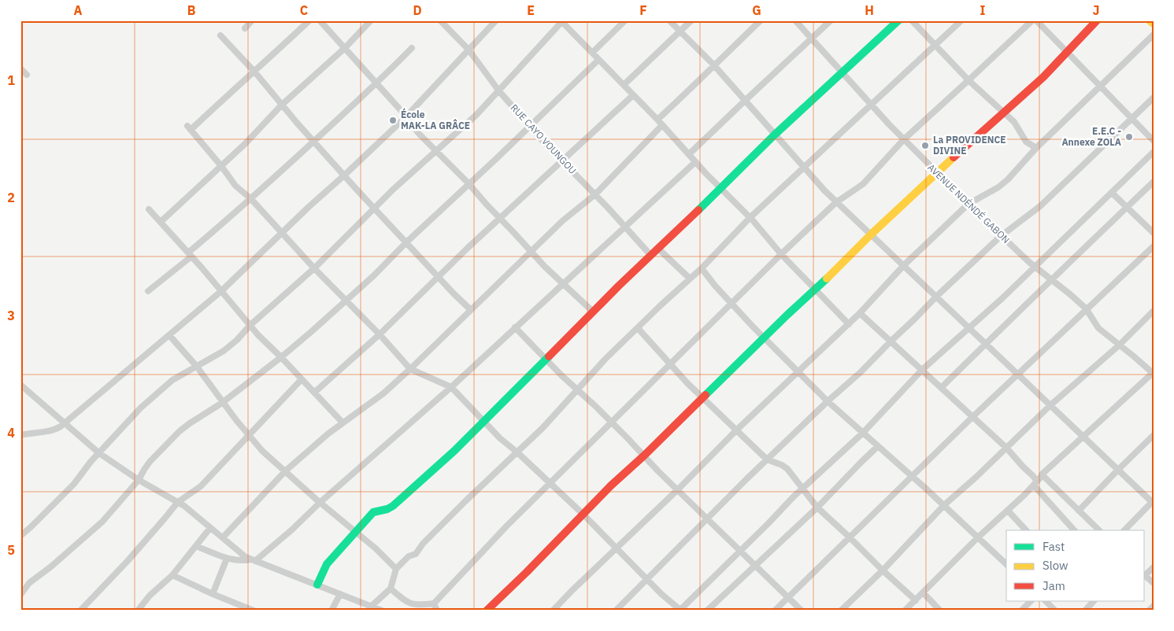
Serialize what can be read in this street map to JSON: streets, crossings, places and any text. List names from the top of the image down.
{
  "streets": {
    "street": ["RUE CAYO VOUNGOU", "AVENUE NDÉNDÉ GABON"]
  },
  "places": ["École MAK-LA GRÂCE", "E.E.C - Annexe ZOLA", "La PROVIDENCE DIVINE"],
  "legend": ["Fast", "Slow", "Jam"],
  "grid": {
    "columns": [
      "A",
      "B",
      "C",
      "D",
      "E",
      "F",
      "G",
      "H",
      "I",
      "J"
    ],
    "rows": [
      "1",
      "2",
      "3",
      "4",
      "5"
    ]
  }
}
